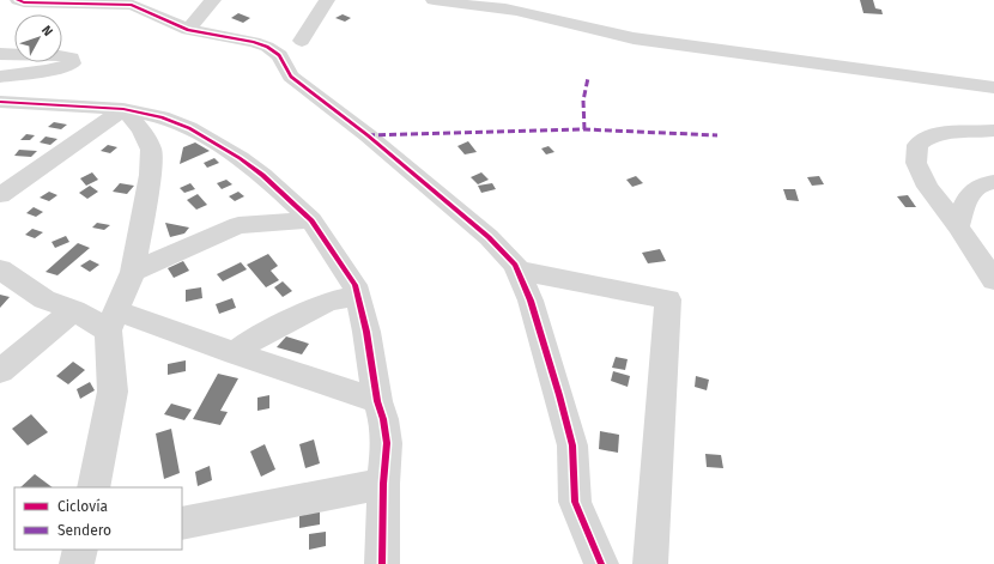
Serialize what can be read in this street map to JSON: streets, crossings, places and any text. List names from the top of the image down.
{
  "legend": ["Ciclovía", "Sendero"],
  "north": "top right"
}
